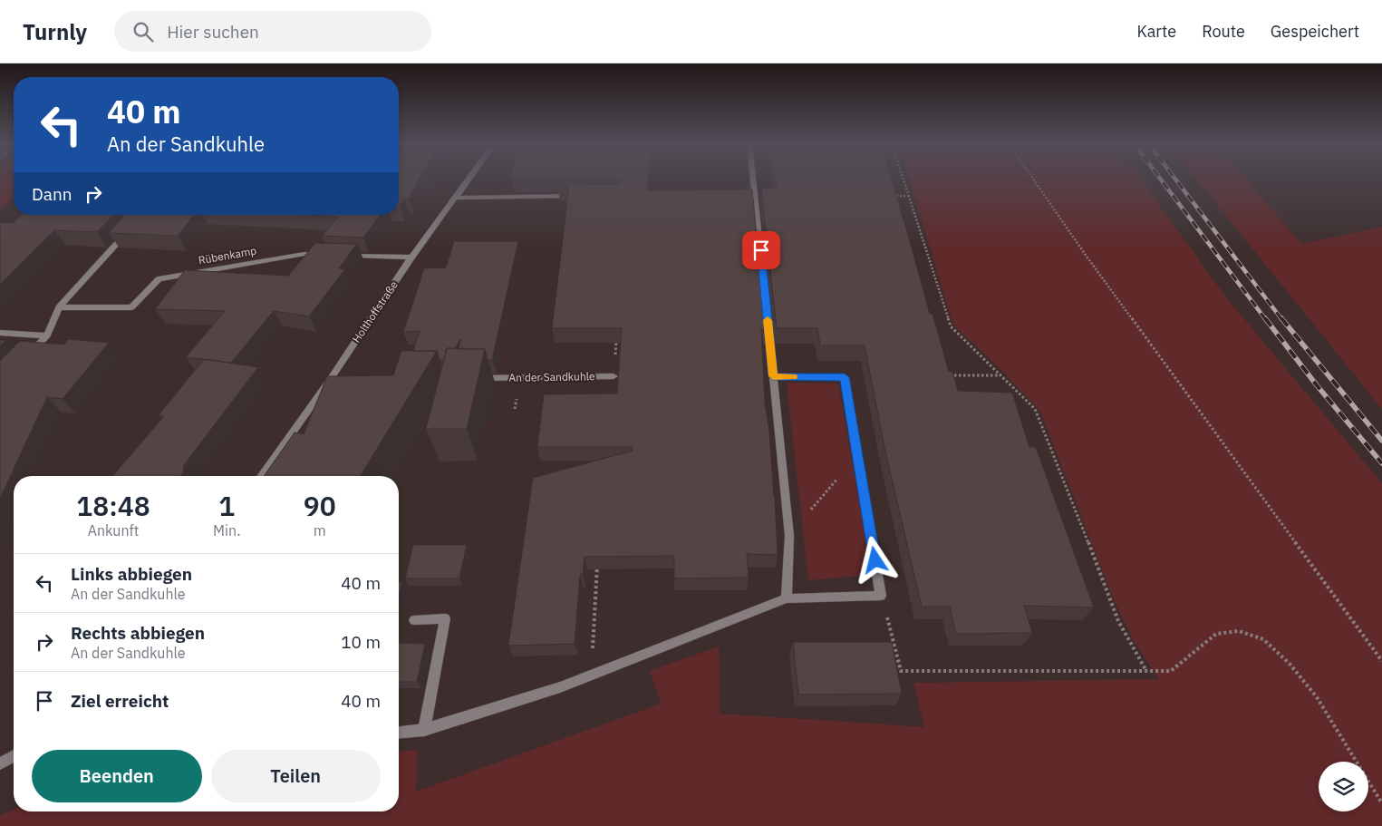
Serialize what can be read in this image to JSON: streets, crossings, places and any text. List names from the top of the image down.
{
  "streets": {
    "street": ["Rübenkamp", "Holthoffstraße", "An der Sandkuhle"]
  },
  "page": {
    "header": "Turnly",
    "search": "Hier suchen",
    "nav": ["Karte", "Route", "Gespeichert"],
    "turn": ["40 m", "An der Sandkuhle"],
    "then": "Dann",
    "eta": [
      "18:48",
      "Ankunft",
      "1",
      "Min.",
      "90",
      "m"
    ],
    "list": [
      {
        "name": "Links abbiegen",
        "note": "An der Sandkuhle",
        "value": "40 m"
      },
      {
        "name": "Rechts abbiegen",
        "note": "An der Sandkuhle",
        "value": "10 m"
      },
      {
        "name": "Ziel erreicht",
        "value": "40 m"
      }
    ],
    "buttons": ["Beenden", "Teilen"]
  }
}
